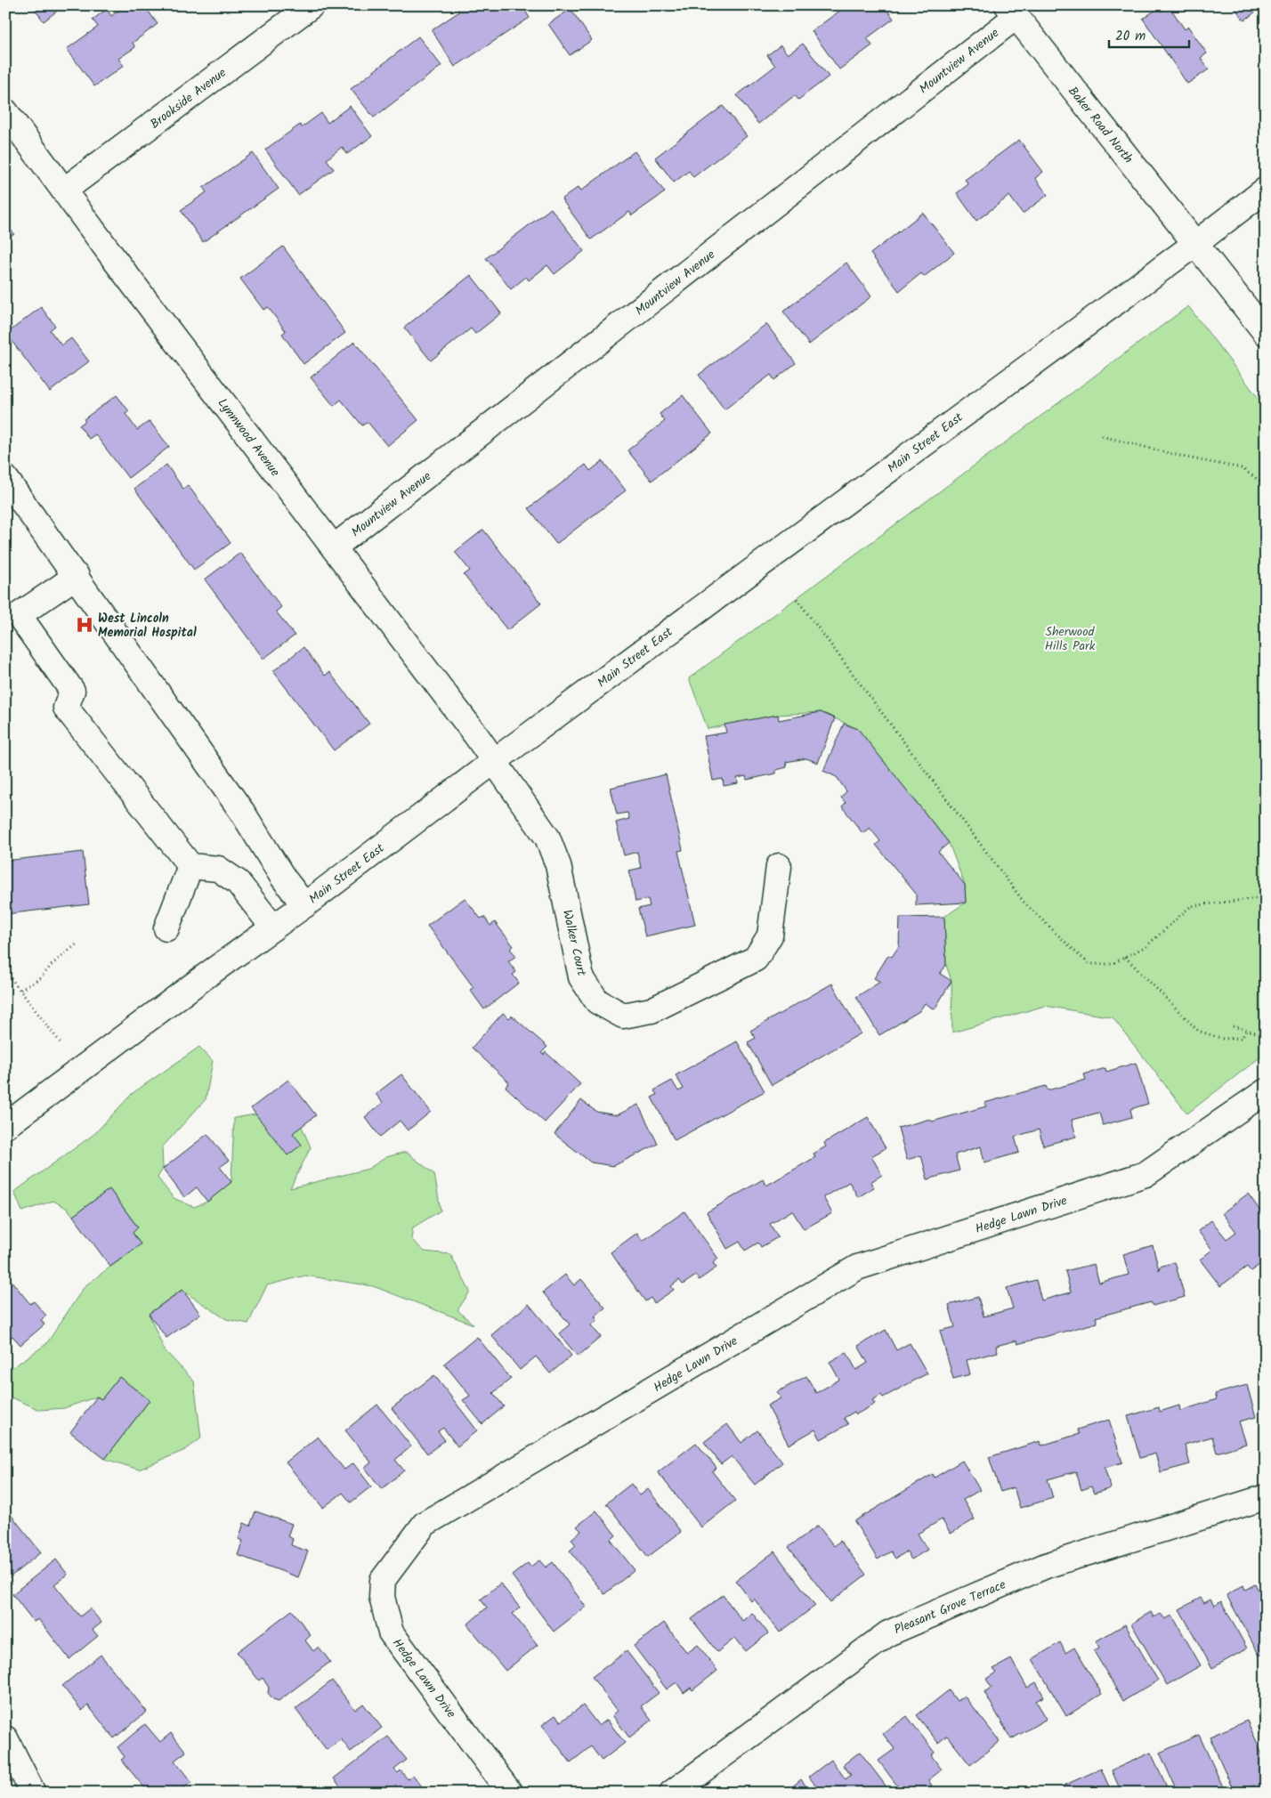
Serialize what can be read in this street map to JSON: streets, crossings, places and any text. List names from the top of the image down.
{
  "streets": {
    "street": [
      "Mountview Avenue",
      "Brookside Avenue",
      "Baker Road North",
      "Lynnwood Avenue",
      "Main Street East",
      "Walker Court",
      "Hedge Lawn Drive",
      "Pleasant Grove Terrace"
    ]
  },
  "crossings": [
    ["Mountview Avenue", "Baker Road North"],
    ["Mountview Avenue", "Lynnwood Avenue"],
    ["Brookside Avenue", "Lynnwood Avenue"],
    ["Baker Road North", "Main Street East"],
    ["Lynnwood Avenue", "Main Street East"],
    ["Lynnwood Avenue", "Walker Court"],
    ["Main Street East", "Walker Court"]
  ],
  "parks": ["Sherwood Hills Park"],
  "places": {
    "hospital": ["West Lincoln Memorial Hospital"]
  },
  "scale_bar": "20 m"
}
